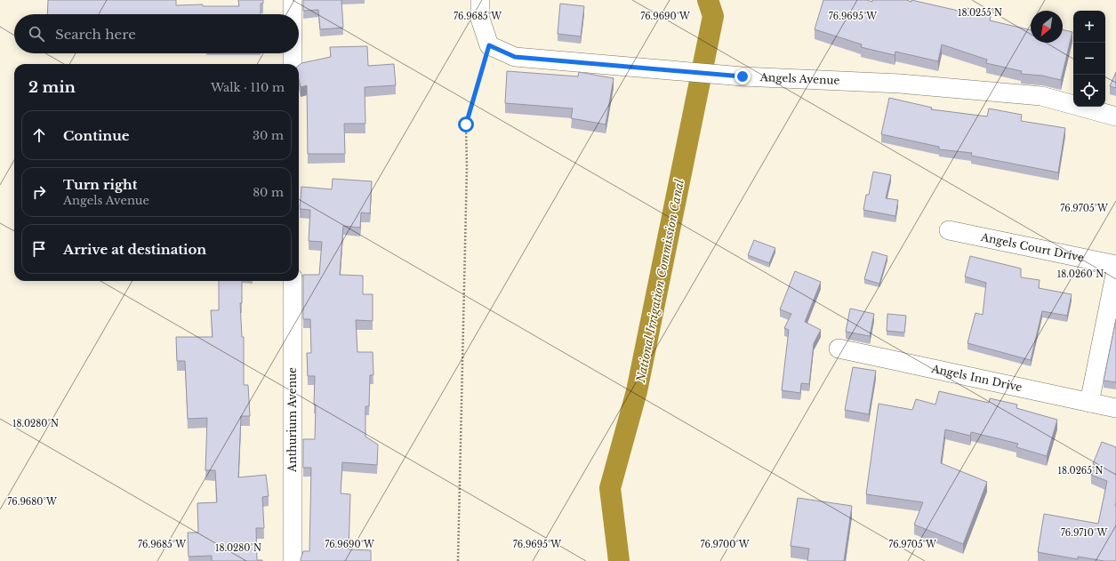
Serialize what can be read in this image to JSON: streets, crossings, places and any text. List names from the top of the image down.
{
  "streets": {
    "street": [
      "Angels Avenue",
      "Angels Court Drive",
      "Angels Inn Drive",
      "Anthurium Avenue"
    ]
  },
  "water": ["National Irrigation Commission Canal"],
  "north": "bottom left",
  "page": {
    "map_buttons": ["+", "−"],
    "search": "Search here",
    "heading": ["2 min", "Walk · 110 m"],
    "list": [
      ["Continue", "30 m"],
      ["Turn right", "Angels Avenue", "80 m"],
      "Arrive at destination"
    ]
  },
  "coordinates": [
    "18.0255°N",
    "76.9685°W",
    "76.9690°W",
    "76.9695°W",
    "76.9705°W",
    "18.0260°N",
    "18.0280°N",
    "18.0265°N",
    "76.9680°W",
    "76.9710°W",
    "76.9700°W"
  ]
}
